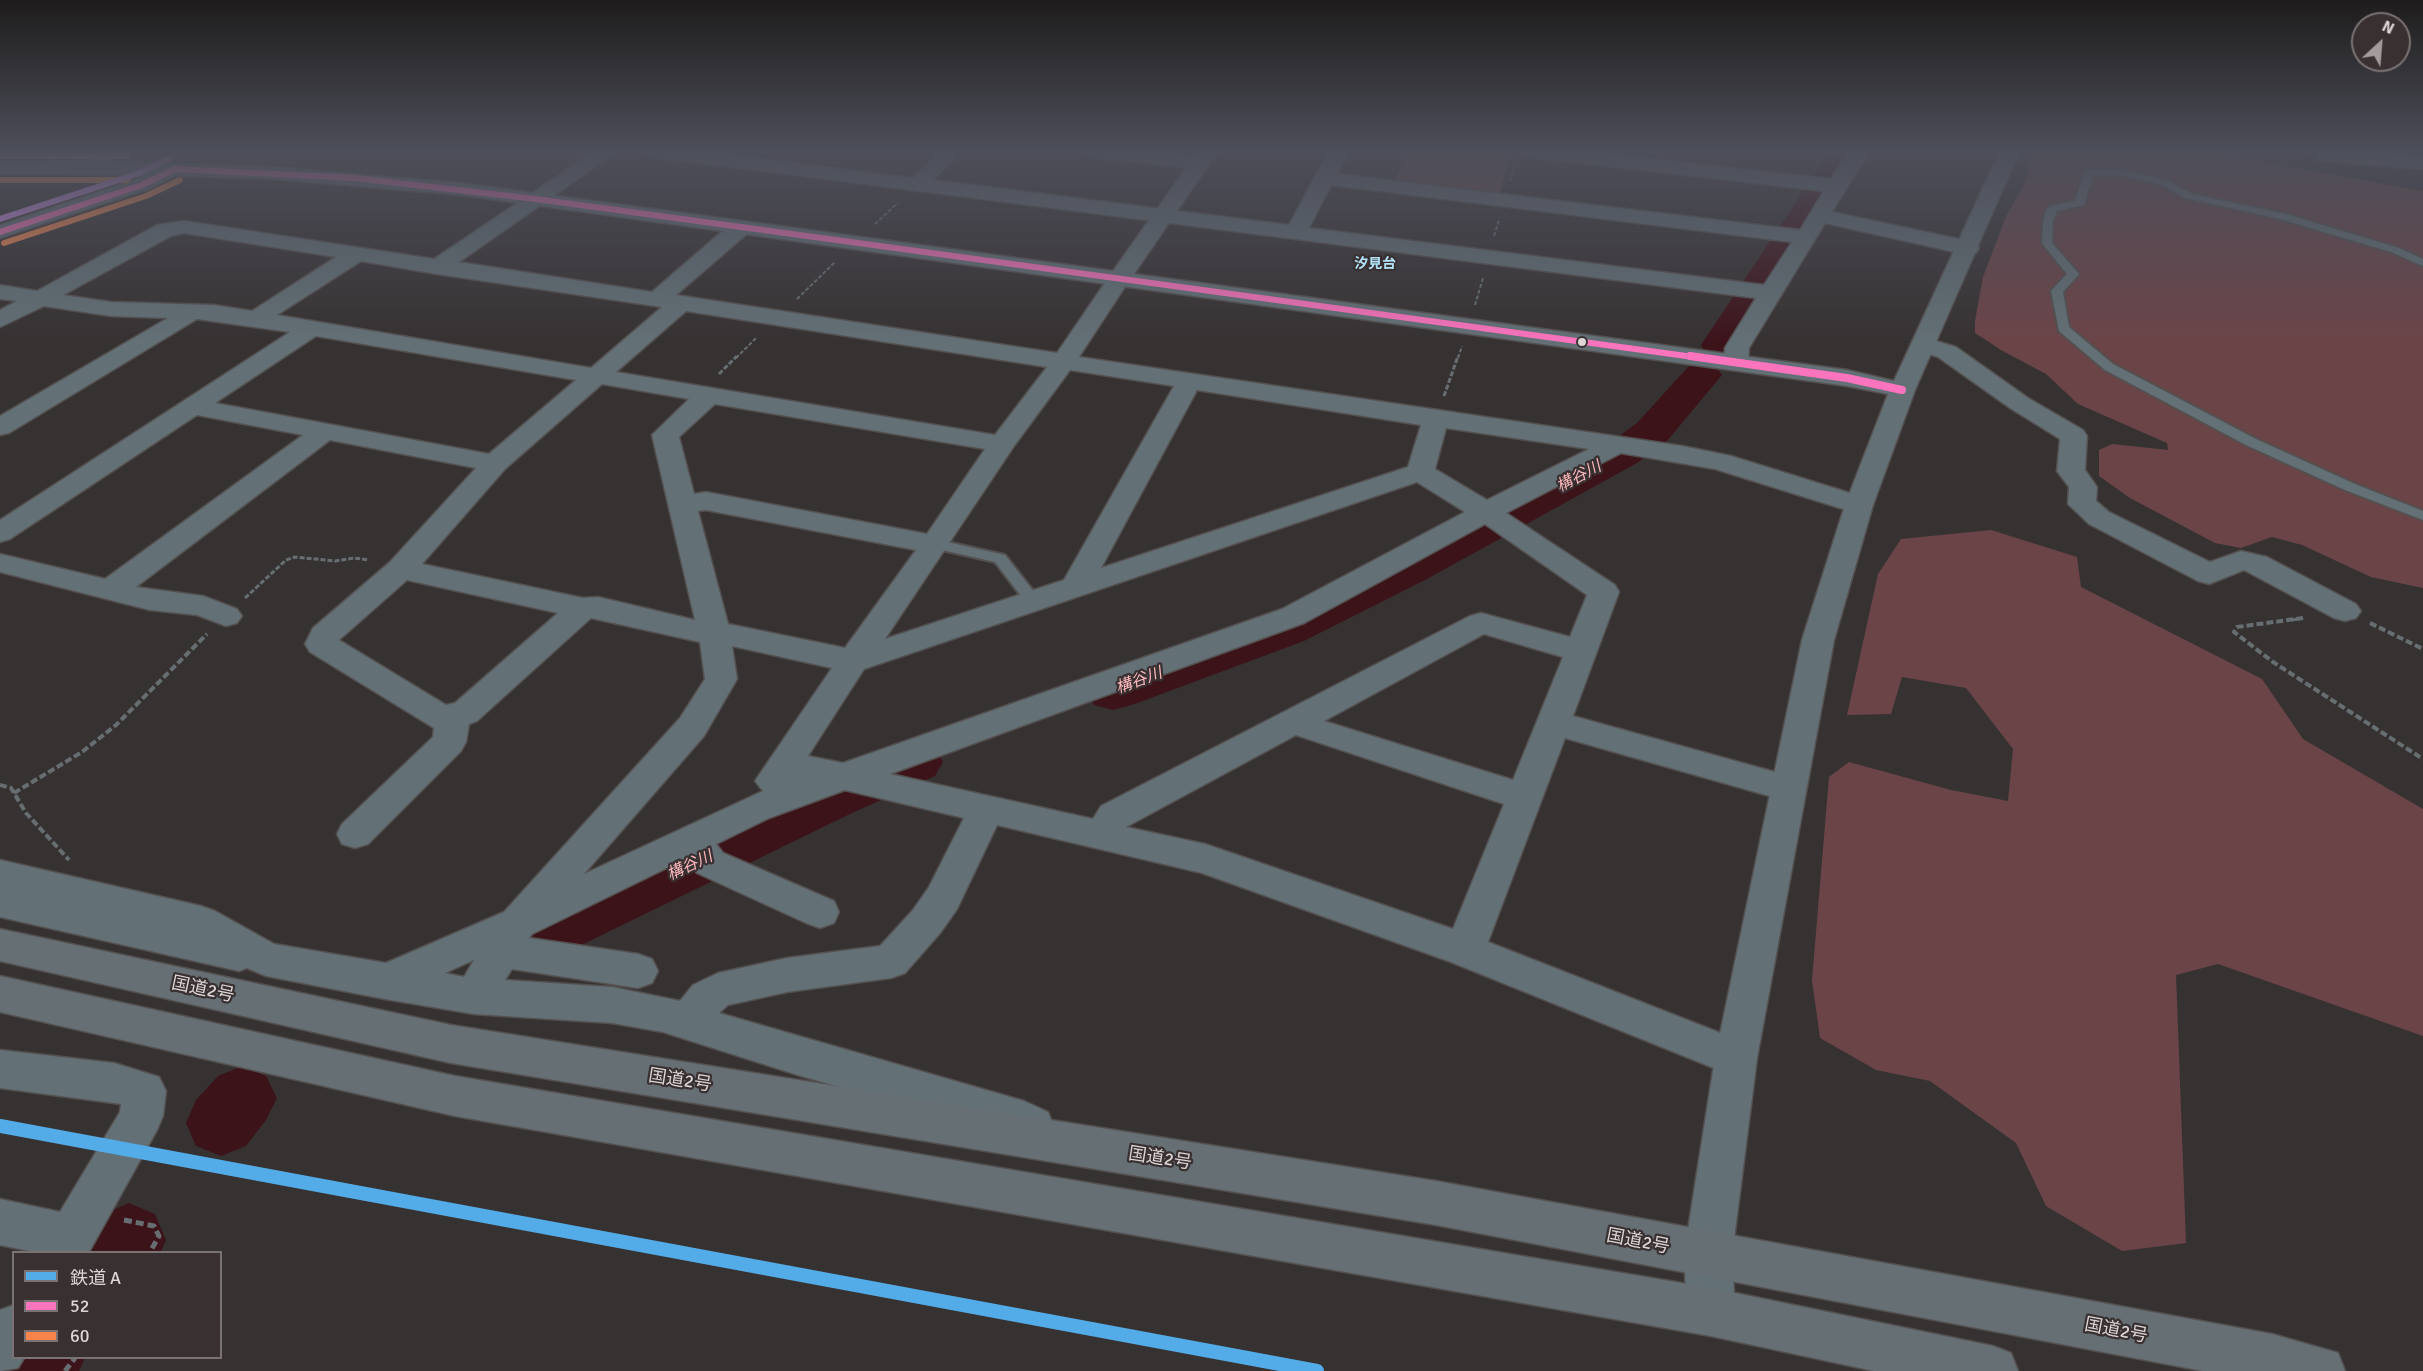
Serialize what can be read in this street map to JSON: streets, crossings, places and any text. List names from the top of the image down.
{
  "streets": {
    "highway": ["国道2号"]
  },
  "districts": ["汐見台"],
  "water": ["構谷川"],
  "lines": ["transit line 52", "transit line 60", "rail line A"],
  "legend": ["鉄道 A", "52", "60"],
  "north": "top right"
}
